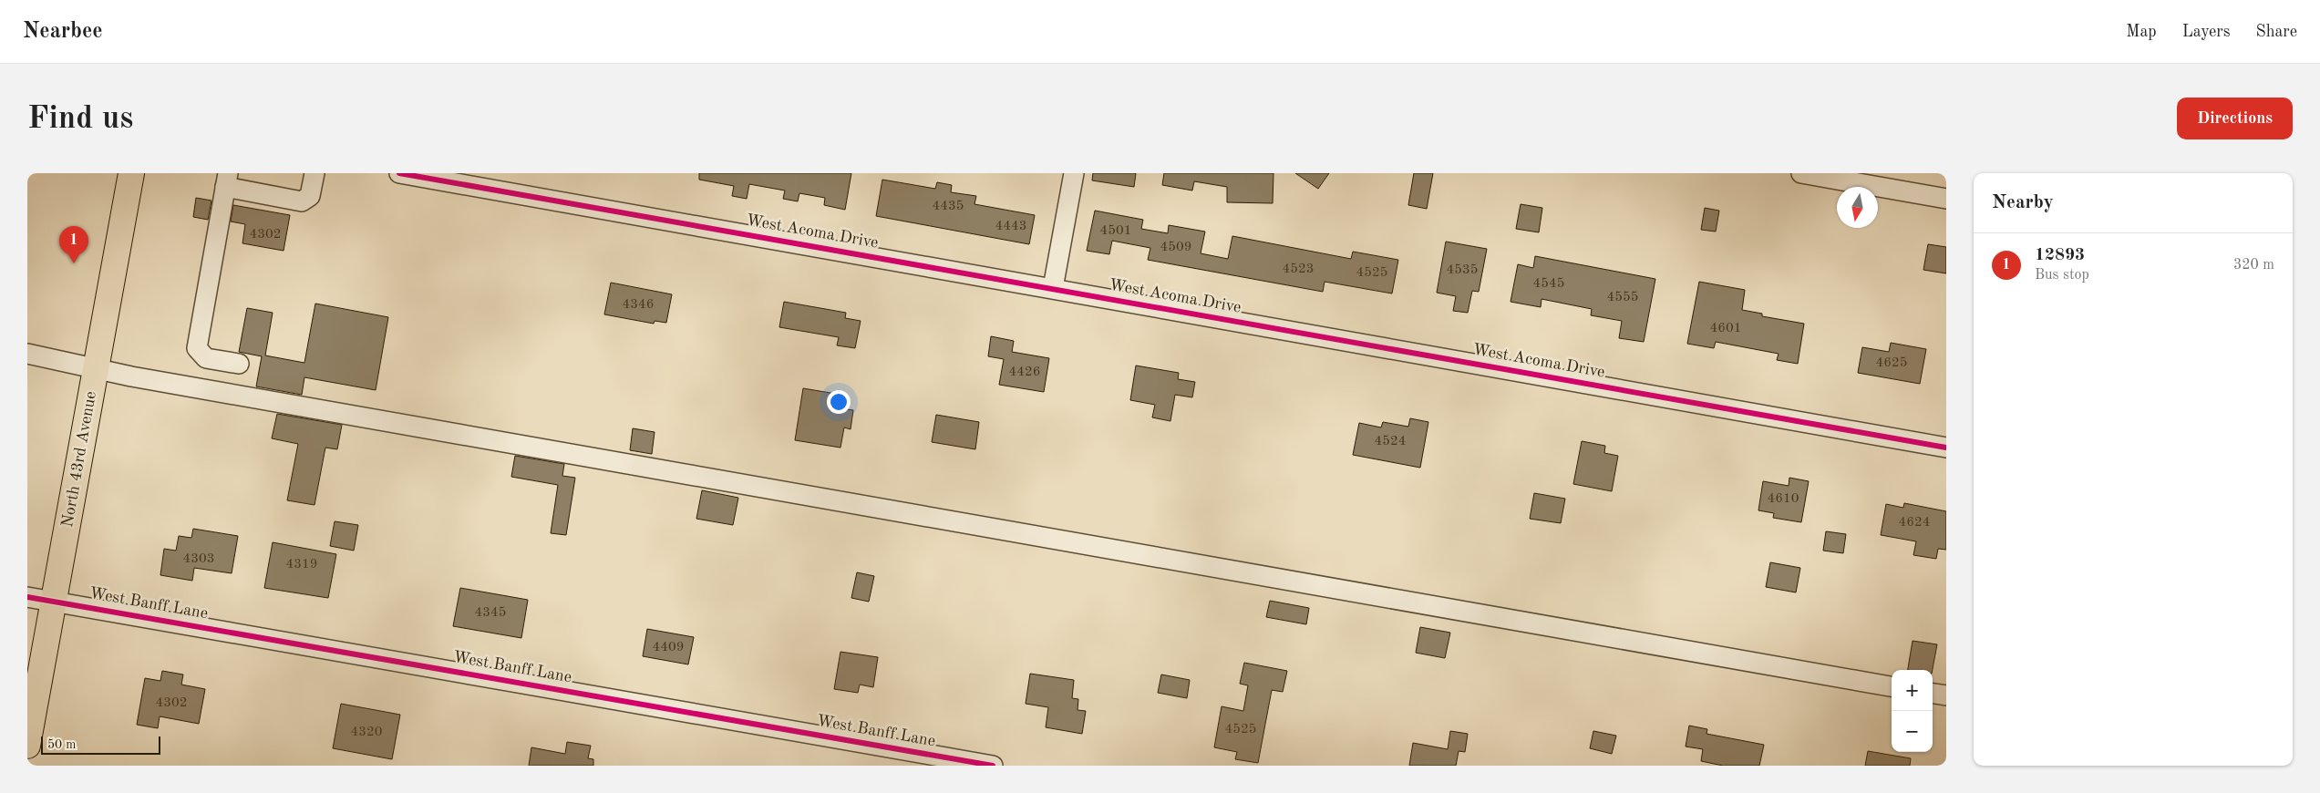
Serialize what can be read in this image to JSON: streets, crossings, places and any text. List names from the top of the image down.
{
  "streets": {
    "main road": ["North 43rd Avenue"],
    "street": ["West Acoma Drive", "West Banff Lane"]
  },
  "crossings": [
    ["North 43rd Avenue", "West Banff Lane"]
  ],
  "house_numbers": [
    "4435",
    "4443",
    "4501",
    "4302",
    "4509",
    "4523",
    "4535",
    "4525",
    "4545",
    "4555",
    "4346",
    "4601",
    "4625",
    "4426",
    "4524",
    "4610",
    "4624",
    "4303",
    "4319",
    "4345",
    "4409",
    "4302",
    "4525",
    "4320"
  ],
  "scale_bar": "50 m",
  "north": "bottom",
  "page": {
    "header": "Nearbee",
    "nav": ["Map", "Layers", "Share"],
    "buttons": "Directions",
    "title": "Find us",
    "heading": "Nearby",
    "pins": "1",
    "list": [
      {
        "mark": "1",
        "name": "12893",
        "note": "Bus stop",
        "value": "320 m"
      }
    ],
    "map_buttons": ["+", "−"],
    "scale": "50 m"
  }
}
